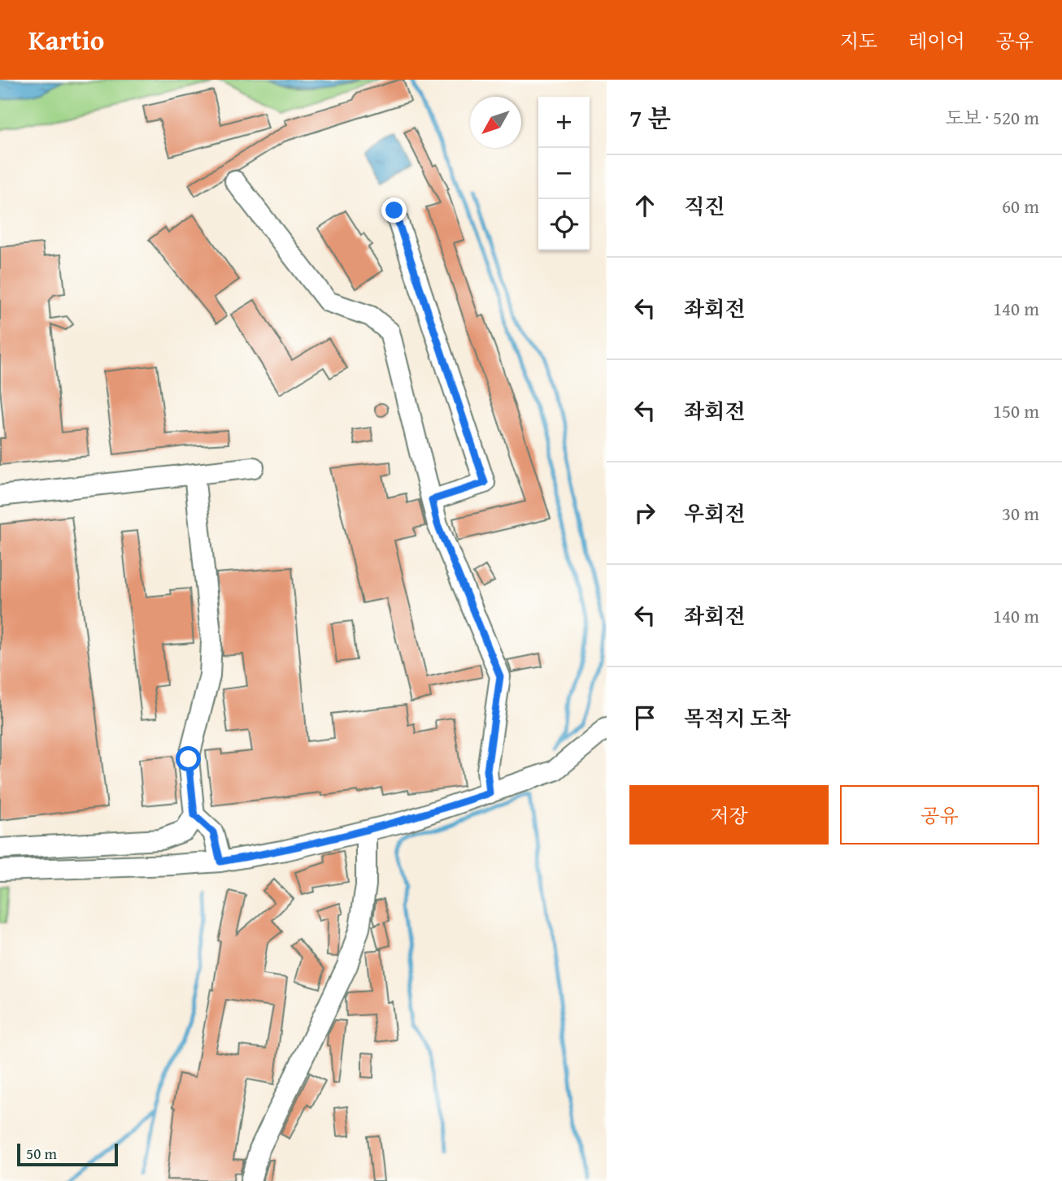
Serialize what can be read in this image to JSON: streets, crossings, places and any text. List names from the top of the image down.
{
  "scale_bar": "50 m",
  "north": "bottom left",
  "page": {
    "header": "Kartio",
    "nav": ["지도", "레이어", "공유"],
    "heading": ["7 분", "도보 · 520 m"],
    "map_buttons": ["+", "−"],
    "list": [
      ["직진", "60 m"],
      ["좌회전", "140 m"],
      ["좌회전", "150 m"],
      ["우회전", "30 m"],
      ["좌회전", "140 m"],
      "목적지 도착"
    ],
    "buttons": ["저장", "공유"],
    "scale": "50 m"
  }
}
